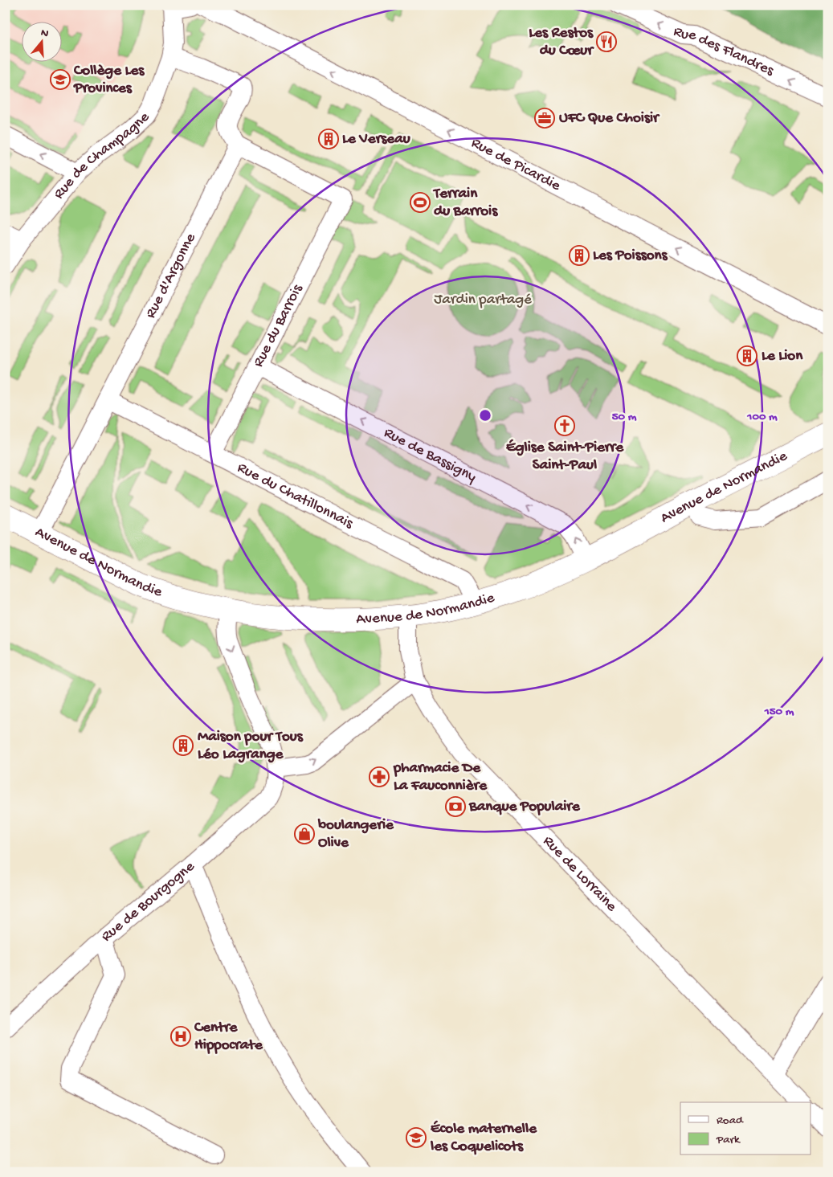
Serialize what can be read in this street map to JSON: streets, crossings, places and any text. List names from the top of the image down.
{
  "streets": {
    "main road": ["Avenue de Normandie"],
    "street": [
      "Rue des Flandres",
      "Rue de Champagne",
      "Rue de Picardie",
      "Rue d'Argonne",
      "Rue du Barrois",
      "Rue de Bassigny",
      "Rue du Chatillonnais",
      "Rue de Lorraine",
      "Rue de Bourgogne"
    ]
  },
  "crossings": [
    ["Rue d'Argonne", "Rue du Barrois"],
    ["Rue d'Argonne", "Avenue de Normandie"],
    ["Rue d'Argonne", "Rue du Chatillonnais"],
    ["Rue du Barrois", "Rue de Bassigny"],
    ["Rue du Barrois", "Rue du Chatillonnais"],
    ["Rue de Bassigny", "Avenue de Normandie"],
    ["Avenue de Normandie", "Rue du Chatillonnais"],
    ["Avenue de Normandie", "Rue de Lorraine"],
    ["Avenue de Normandie", "Rue de Bourgogne"]
  ],
  "one_way": ["Rue des Flandres", "Rue de Picardie", "Rue de Bassigny"],
  "parks": ["Jardin partagé"],
  "places": {
    "restaurant": ["Les Restos du Cœur"],
    "school or university": ["Collège Les Provinces", "École maternelle les Coquelicots"],
    "office": ["UFC Que Choisir"],
    "building": [
      "Le Verseau",
      "Les Poissons",
      "Le Lion",
      "Maison pour Tous Léo Lagrange"
    ],
    "sports": ["Terrain du Barrois"],
    "church": ["Église Saint-Pierre Saint-Paul"],
    "pharmacy": ["pharmacie De La Fauconnière"],
    "bank": ["Banque Populaire"],
    "shop": ["boulangerie Olive"],
    "hospital": ["Centre Hippocrate"]
  },
  "legend": ["Road", "Park"],
  "north": "top",
  "rings": ["50 m", "100 m", "150 m"]
}
